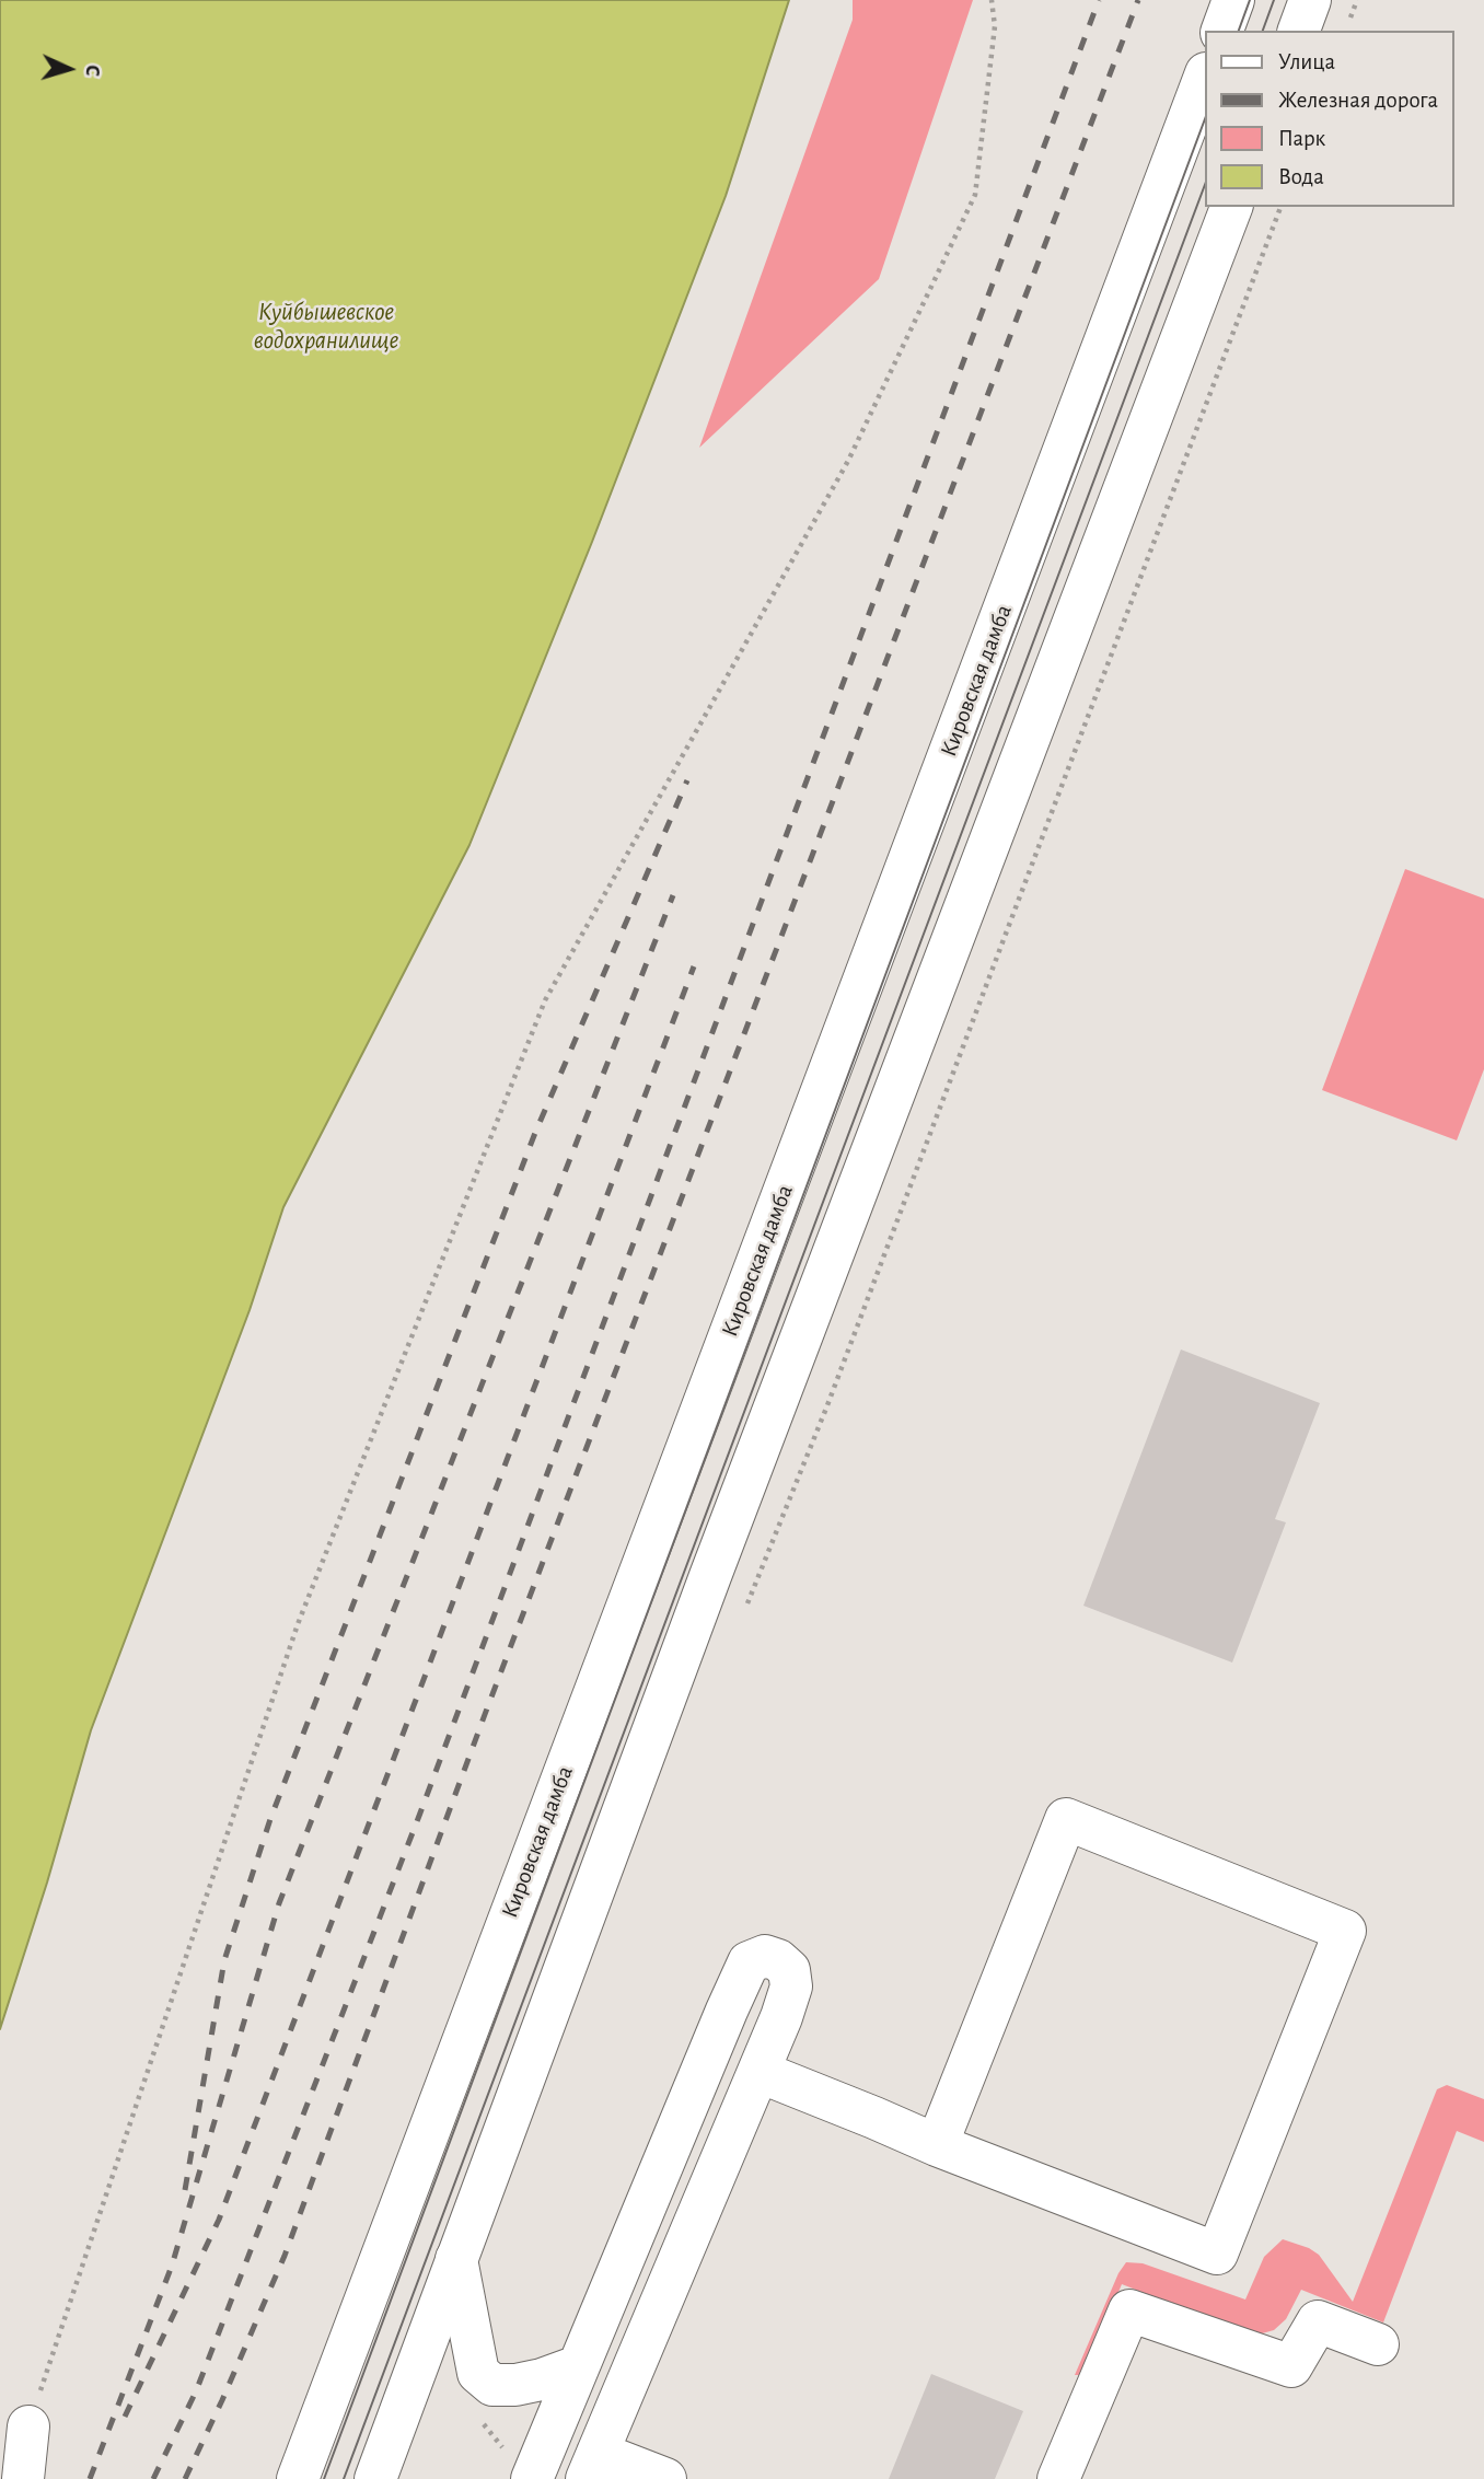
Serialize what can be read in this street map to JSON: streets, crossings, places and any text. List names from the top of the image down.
{
  "streets": {
    "main road": ["Кировская дамба"]
  },
  "water": ["Куйбышевское водохранилище"],
  "legend": [
    "Улица",
    "Железная дорога",
    "Парк",
    "Вода"
  ],
  "north": "right"
}
